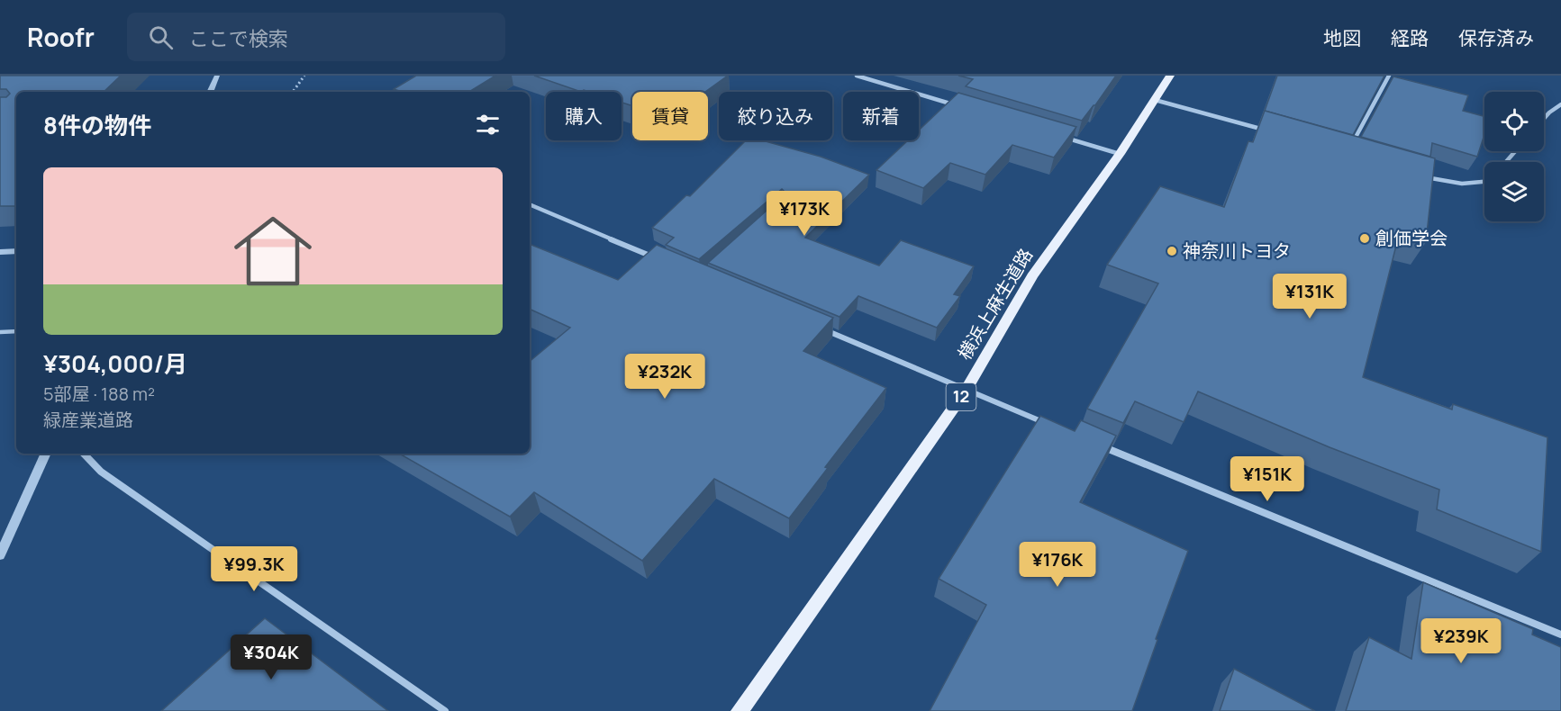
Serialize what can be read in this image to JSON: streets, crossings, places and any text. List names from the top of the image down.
{
  "streets": {
    "main road": ["横浜上麻生道路", "12"]
  },
  "places": ["創価学会", "神奈川トヨタ"],
  "page": {
    "header": "Roofr",
    "search": "ここで検索",
    "nav": ["地図", "経路", "保存済み"],
    "chip": [
      "購入",
      "賃貸",
      "絞り込み",
      "新着"
    ],
    "heading": "8件の物件",
    "list": [
      {
        "name": "¥304,000/月",
        "note": "5部屋 · 188 m² · 緑産業道路"
      }
    ],
    "price": [
      "¥173K",
      "¥131K",
      "¥232K",
      "¥151K",
      "¥176K",
      "¥99.3K",
      "¥239K",
      "¥304K"
    ]
  }
}
